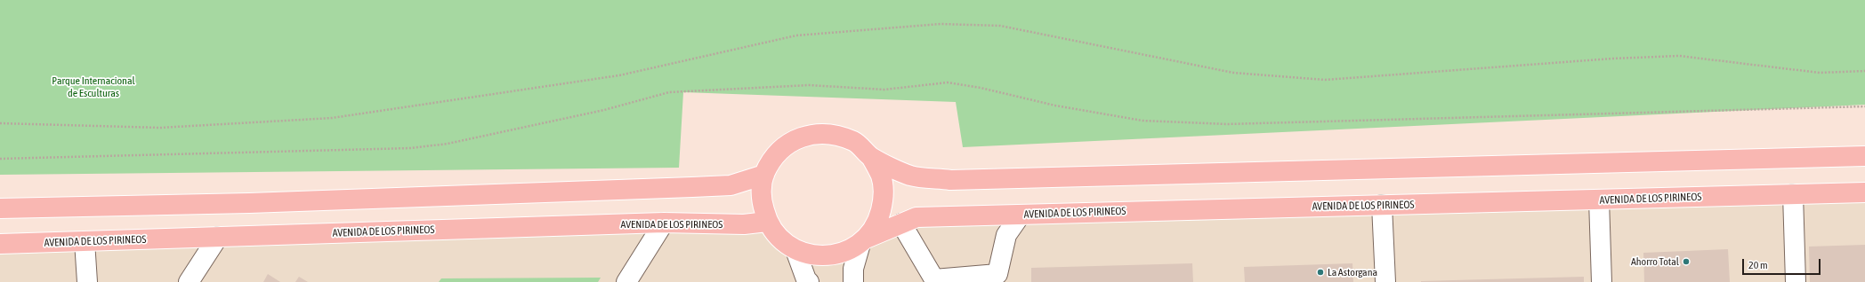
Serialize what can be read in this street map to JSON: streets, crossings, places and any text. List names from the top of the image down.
{
  "streets": {
    "main road": ["AVENIDA DE LOS PIRINEOS"]
  },
  "parks": ["Parque Internacional de Esculturas"],
  "places": ["Ahorro Total", "La Astorgana"],
  "scale_bar": "20 m"
}
